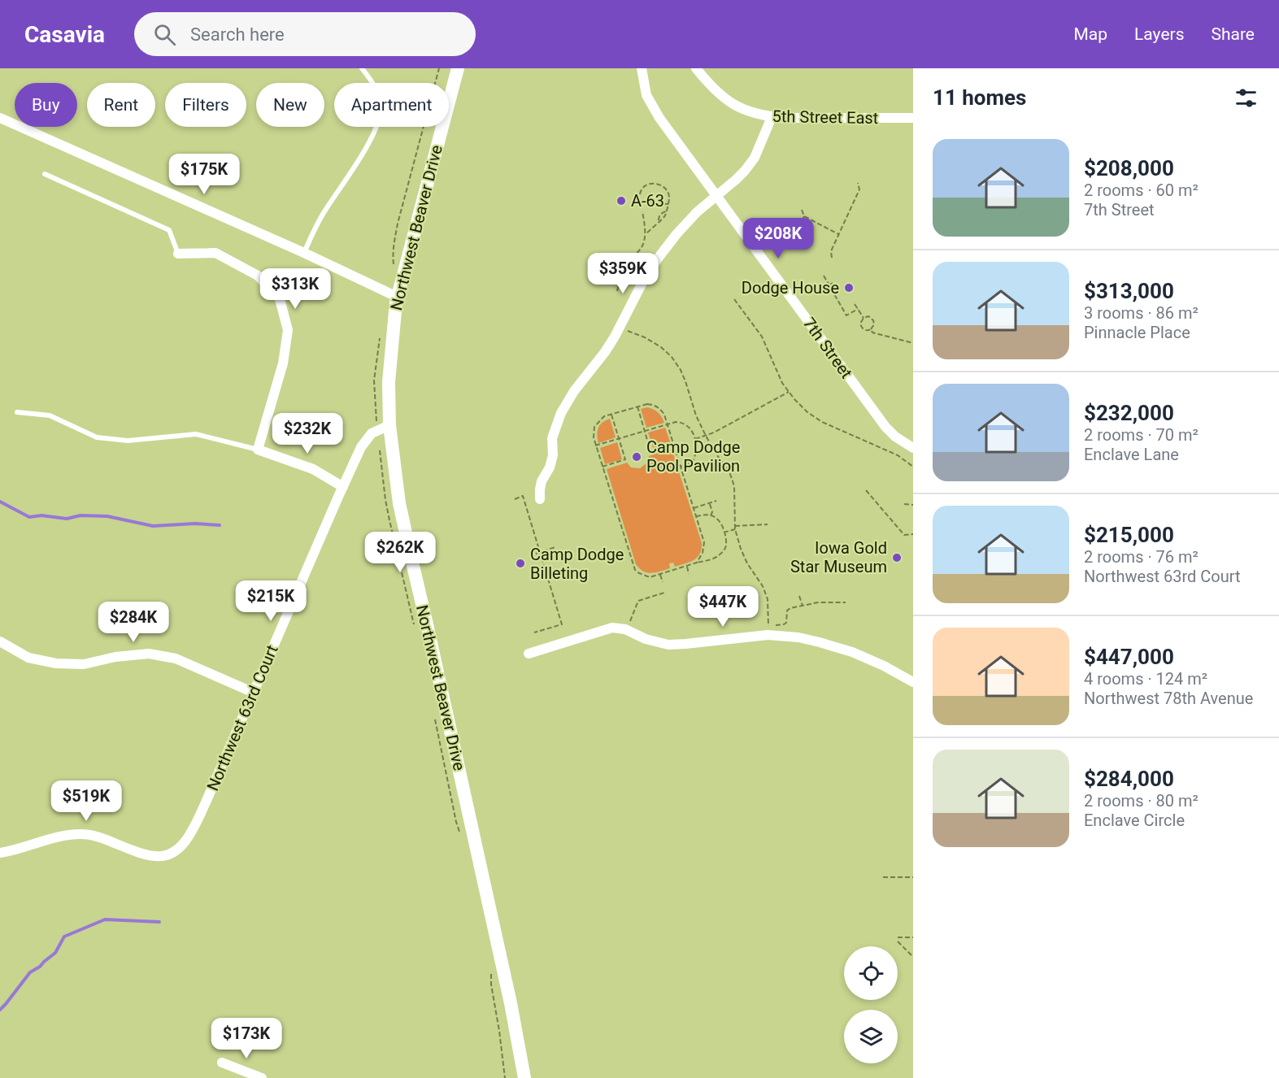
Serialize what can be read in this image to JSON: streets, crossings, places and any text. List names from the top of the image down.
{
  "streets": {
    "main road": ["Northwest Beaver Drive"],
    "street": ["5th Street East", "7th Street", "Northwest 63rd Court"]
  },
  "crossings": [
    ["Northwest Beaver Drive", "Northwest 63rd Court"]
  ],
  "places": [
    "A-63",
    "Dodge House",
    "Camp Dodge Pool Pavilion",
    "Iowa Gold Star Museum",
    "Camp Dodge Billeting"
  ],
  "page": {
    "header": "Casavia",
    "search": "Search here",
    "nav": ["Map", "Layers", "Share"],
    "heading": "11 homes",
    "chip": [
      "Buy",
      "Rent",
      "Filters",
      "New",
      "Apartment"
    ],
    "list": [
      {
        "name": "$208,000",
        "note": "2 rooms · 60 m² · 7th Street"
      },
      {
        "name": "$313,000",
        "note": "3 rooms · 86 m² · Pinnacle Place"
      },
      {
        "name": "$232,000",
        "note": "2 rooms · 70 m² · Enclave Lane"
      },
      {
        "name": "$215,000",
        "note": "2 rooms · 76 m² · Northwest 63rd Court"
      },
      {
        "name": "$447,000",
        "note": "4 rooms · 124 m² · Northwest 78th Avenue"
      },
      {
        "name": "$284,000",
        "note": "2 rooms · 80 m² · Enclave Circle"
      }
    ],
    "price": [
      "$175K",
      "$208K",
      "$359K",
      "$313K",
      "$232K",
      "$262K",
      "$215K",
      "$447K",
      "$284K",
      "$519K",
      "$173K"
    ]
  }
}
